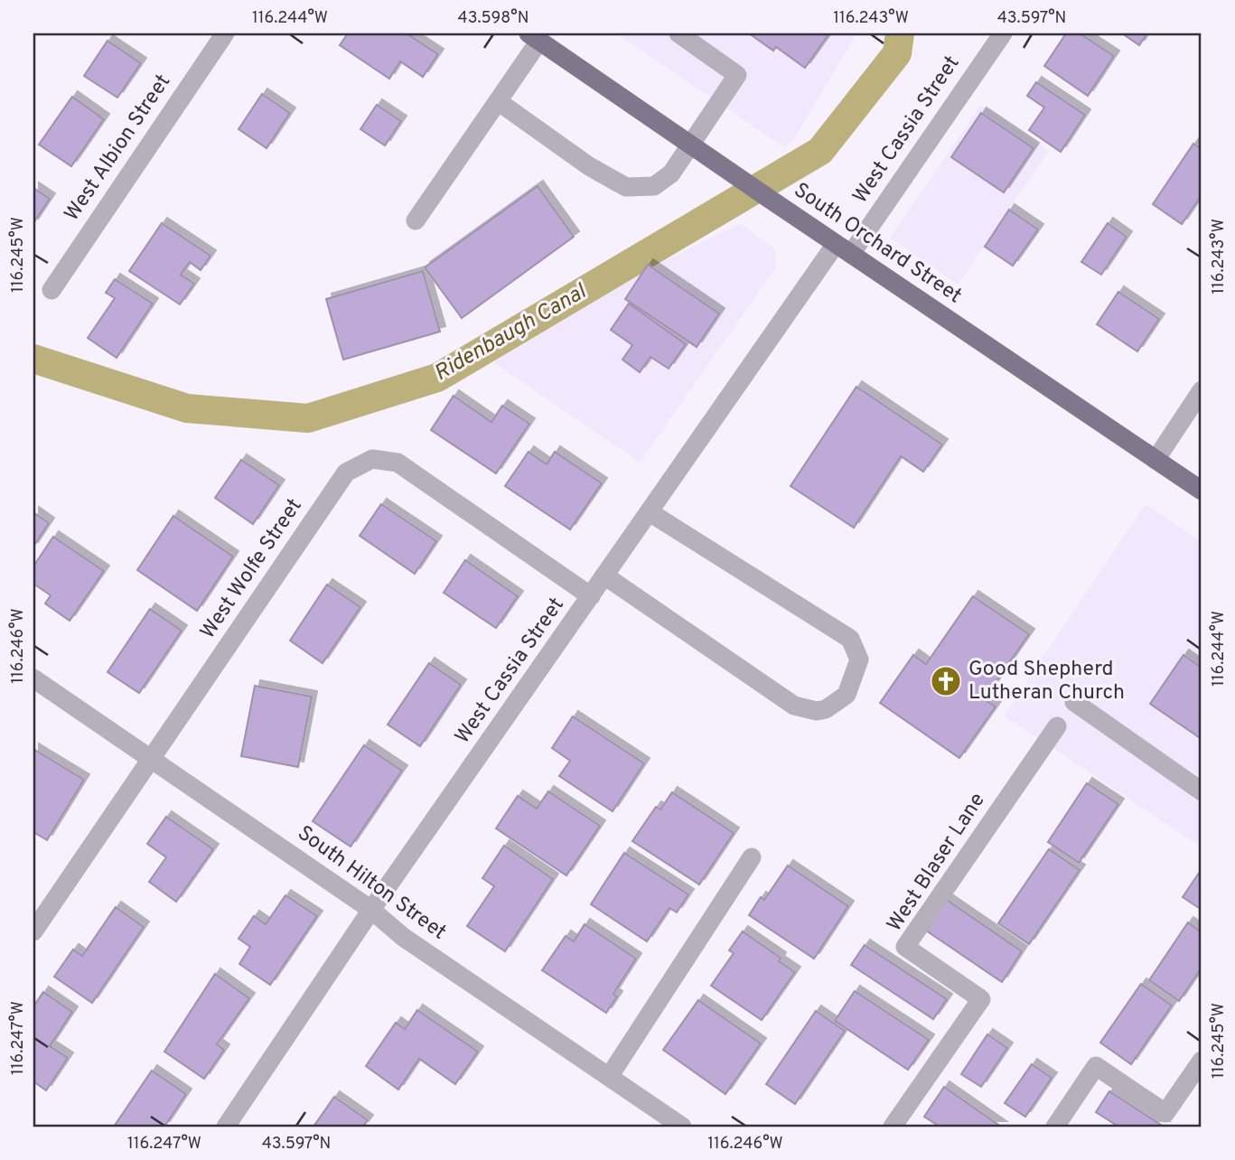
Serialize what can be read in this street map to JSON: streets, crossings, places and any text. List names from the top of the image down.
{
  "streets": {
    "main road": ["South Orchard Street"],
    "street": [
      "West Cassia Street",
      "West Albion Street",
      "West Wolfe Street",
      "West Blaser Lane",
      "South Hilton Street"
    ]
  },
  "crossings": [
    ["West Cassia Street", "South Orchard Street"],
    ["West Cassia Street", "West Wolfe Street"],
    ["West Cassia Street", "South Hilton Street"],
    ["West Wolfe Street", "South Hilton Street"]
  ],
  "water": ["Ridenbaugh Canal"],
  "places": {
    "church": ["Good Shepherd Lutheran Church"]
  },
  "coordinates": [
    "116.244°W",
    "43.598°N",
    "116.243°W",
    "43.597°N",
    "116.245°W",
    "116.246°W",
    "116.247°W"
  ]
}
